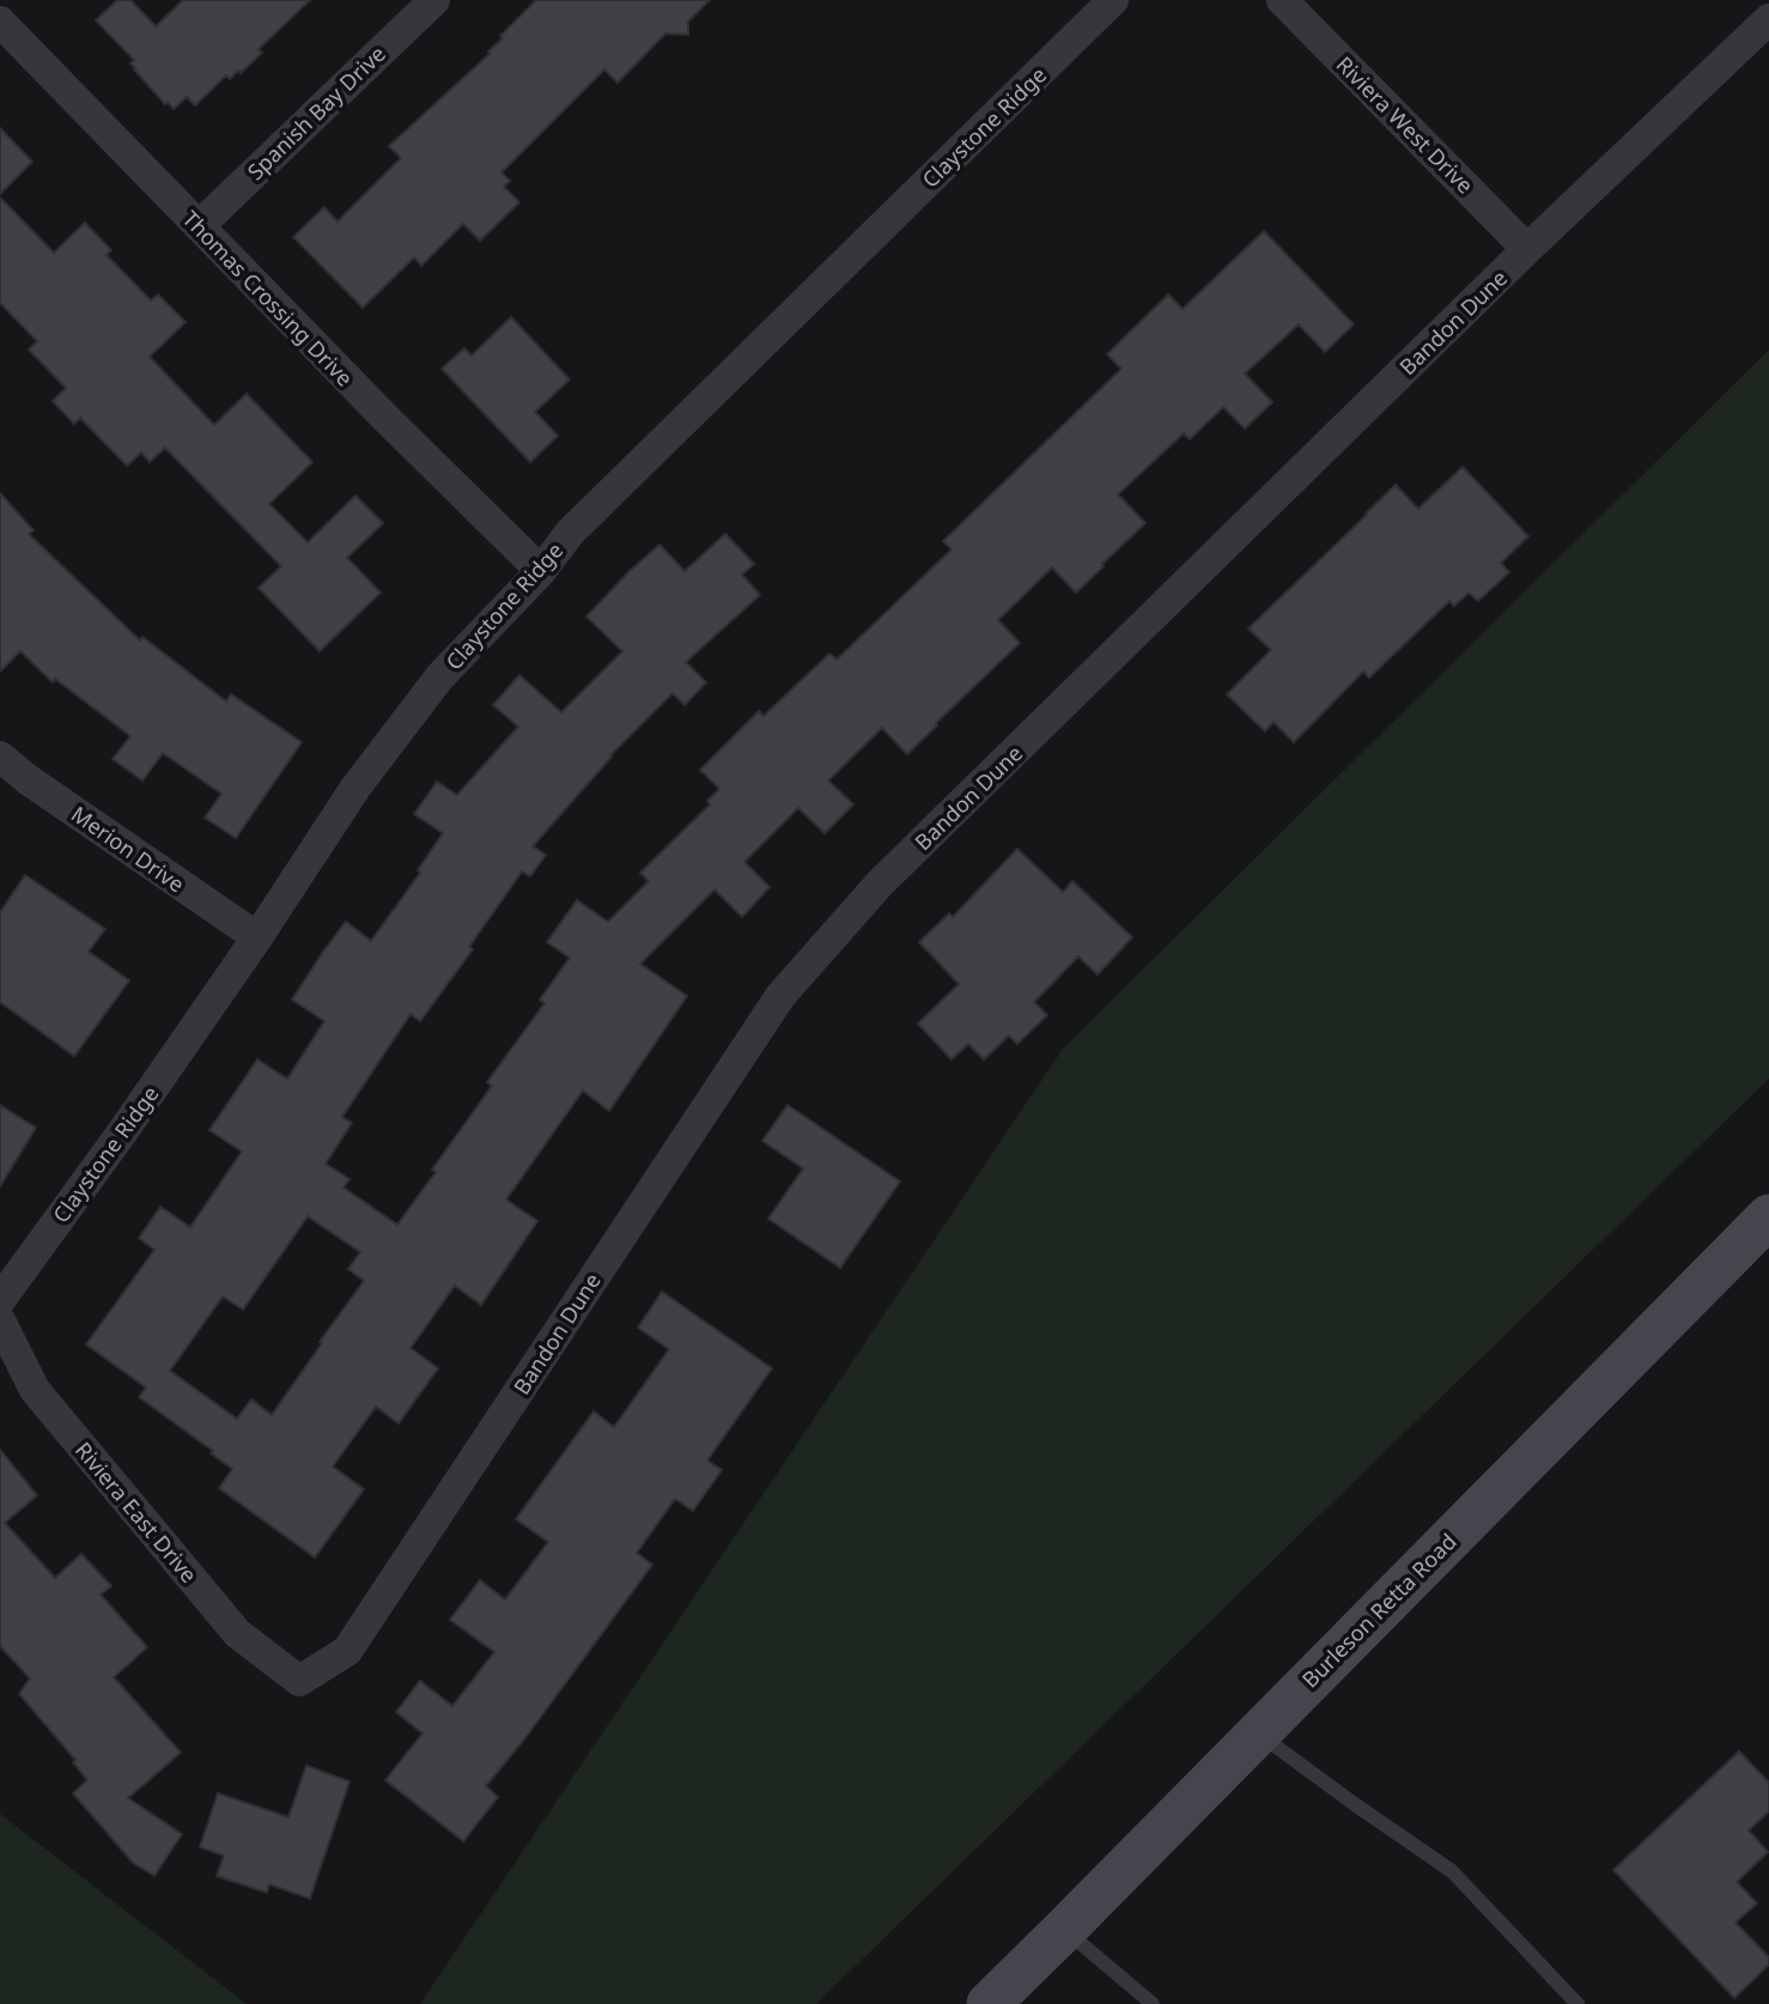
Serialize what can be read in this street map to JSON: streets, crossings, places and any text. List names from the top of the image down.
{
  "streets": {
    "street": [
      "Spanish Bay Drive",
      "Riviera West Drive",
      "Claystone Ridge",
      "Thomas Crossing Drive",
      "Bandon Dune",
      "Merion Drive",
      "Riviera East Drive",
      "Burleson Retta Road"
    ]
  },
  "crossings": [
    ["Spanish Bay Drive", "Thomas Crossing Drive"],
    ["Riviera West Drive", "Bandon Dune"],
    ["Claystone Ridge", "Thomas Crossing Drive"],
    ["Claystone Ridge", "Merion Drive"],
    ["Bandon Dune", "Riviera East Drive"]
  ]
}
